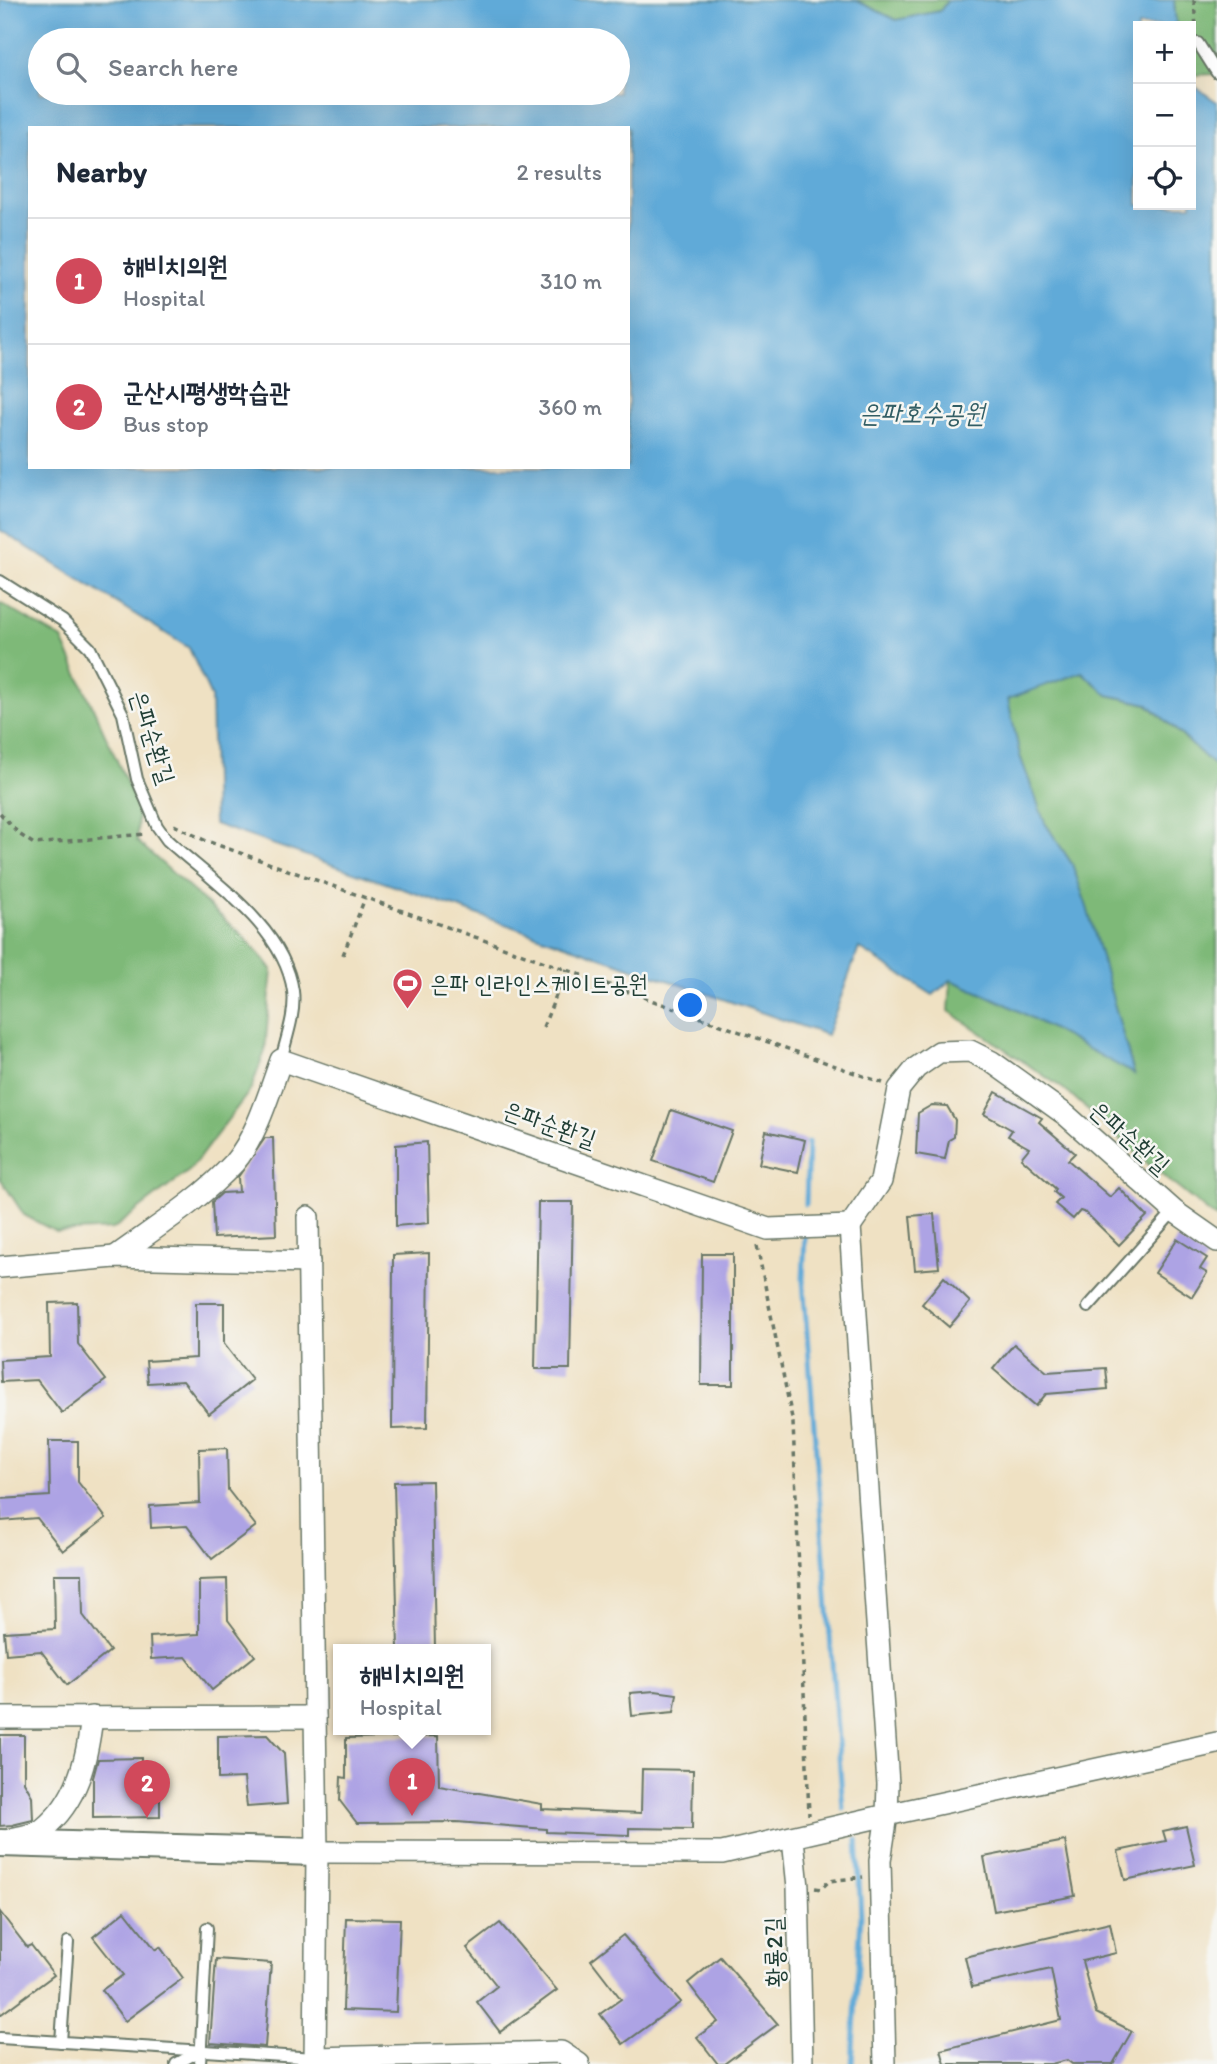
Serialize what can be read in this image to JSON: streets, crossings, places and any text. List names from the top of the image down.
{
  "streets": {
    "street": ["은파순환길", "황룡2길"]
  },
  "water": ["은파호수공원"],
  "places": {
    "sports": ["은파 인라인스케이트공원"]
  },
  "page": {
    "map_buttons": ["+", "−"],
    "search": "Search here",
    "heading": ["Nearby", "2 results"],
    "list": [
      {
        "mark": "1",
        "name": "해비치의원",
        "note": "Hospital",
        "value": "310 m"
      },
      {
        "mark": "2",
        "name": "군산시평생학습관",
        "note": "Bus stop",
        "value": "360 m"
      }
    ],
    "popup": ["해비치의원", "Hospital"],
    "pins": ["1", "2"]
  }
}
